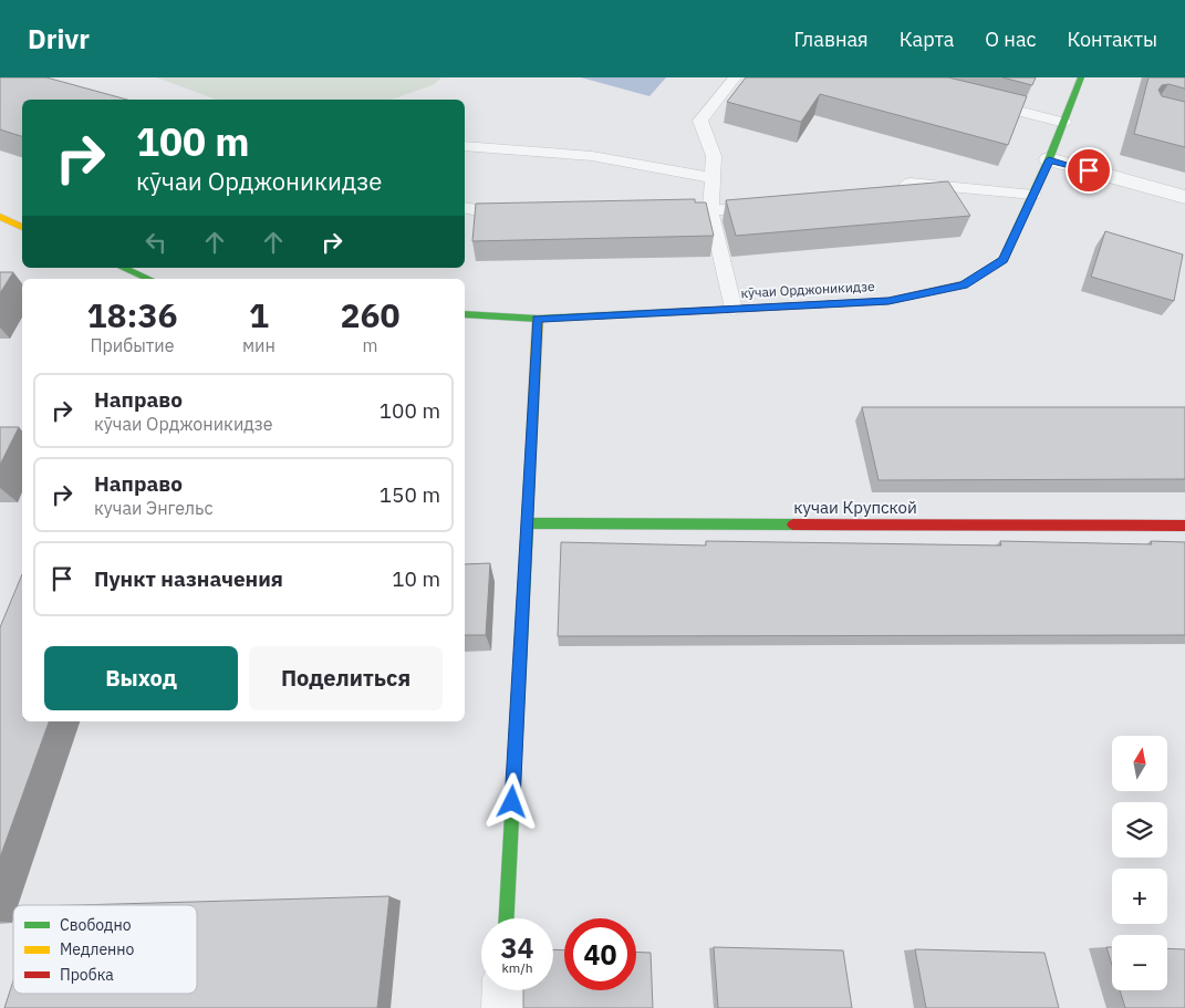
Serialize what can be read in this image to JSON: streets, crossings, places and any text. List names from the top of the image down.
{
  "streets": {
    "street": ["кӯчаи Орджоникидзе", "кучаи Крупской"]
  },
  "legend": ["Свободно", "Медленно", "Пробка"],
  "north": "top",
  "page": {
    "header": "Drivr",
    "nav": [
      "Главная",
      "Карта",
      "О нас",
      "Контакты"
    ],
    "turn": ["100 m", "кӯчаи Орджоникидзе"],
    "eta": [
      "18:36",
      "Прибытие",
      "1",
      "мин",
      "260",
      "m"
    ],
    "list": [
      {
        "name": "Направо",
        "note": "кӯчаи Орджоникидзе",
        "value": "100 m"
      },
      {
        "name": "Направо",
        "note": "кучаи Энгельс",
        "value": "150 m"
      },
      {
        "name": "Пункт назначения",
        "value": "10 m"
      }
    ],
    "buttons": ["Выход", "Поделиться"],
    "map_buttons": ["+", "−"],
    "speed": "34 km/h",
    "limit": "40"
  }
}
